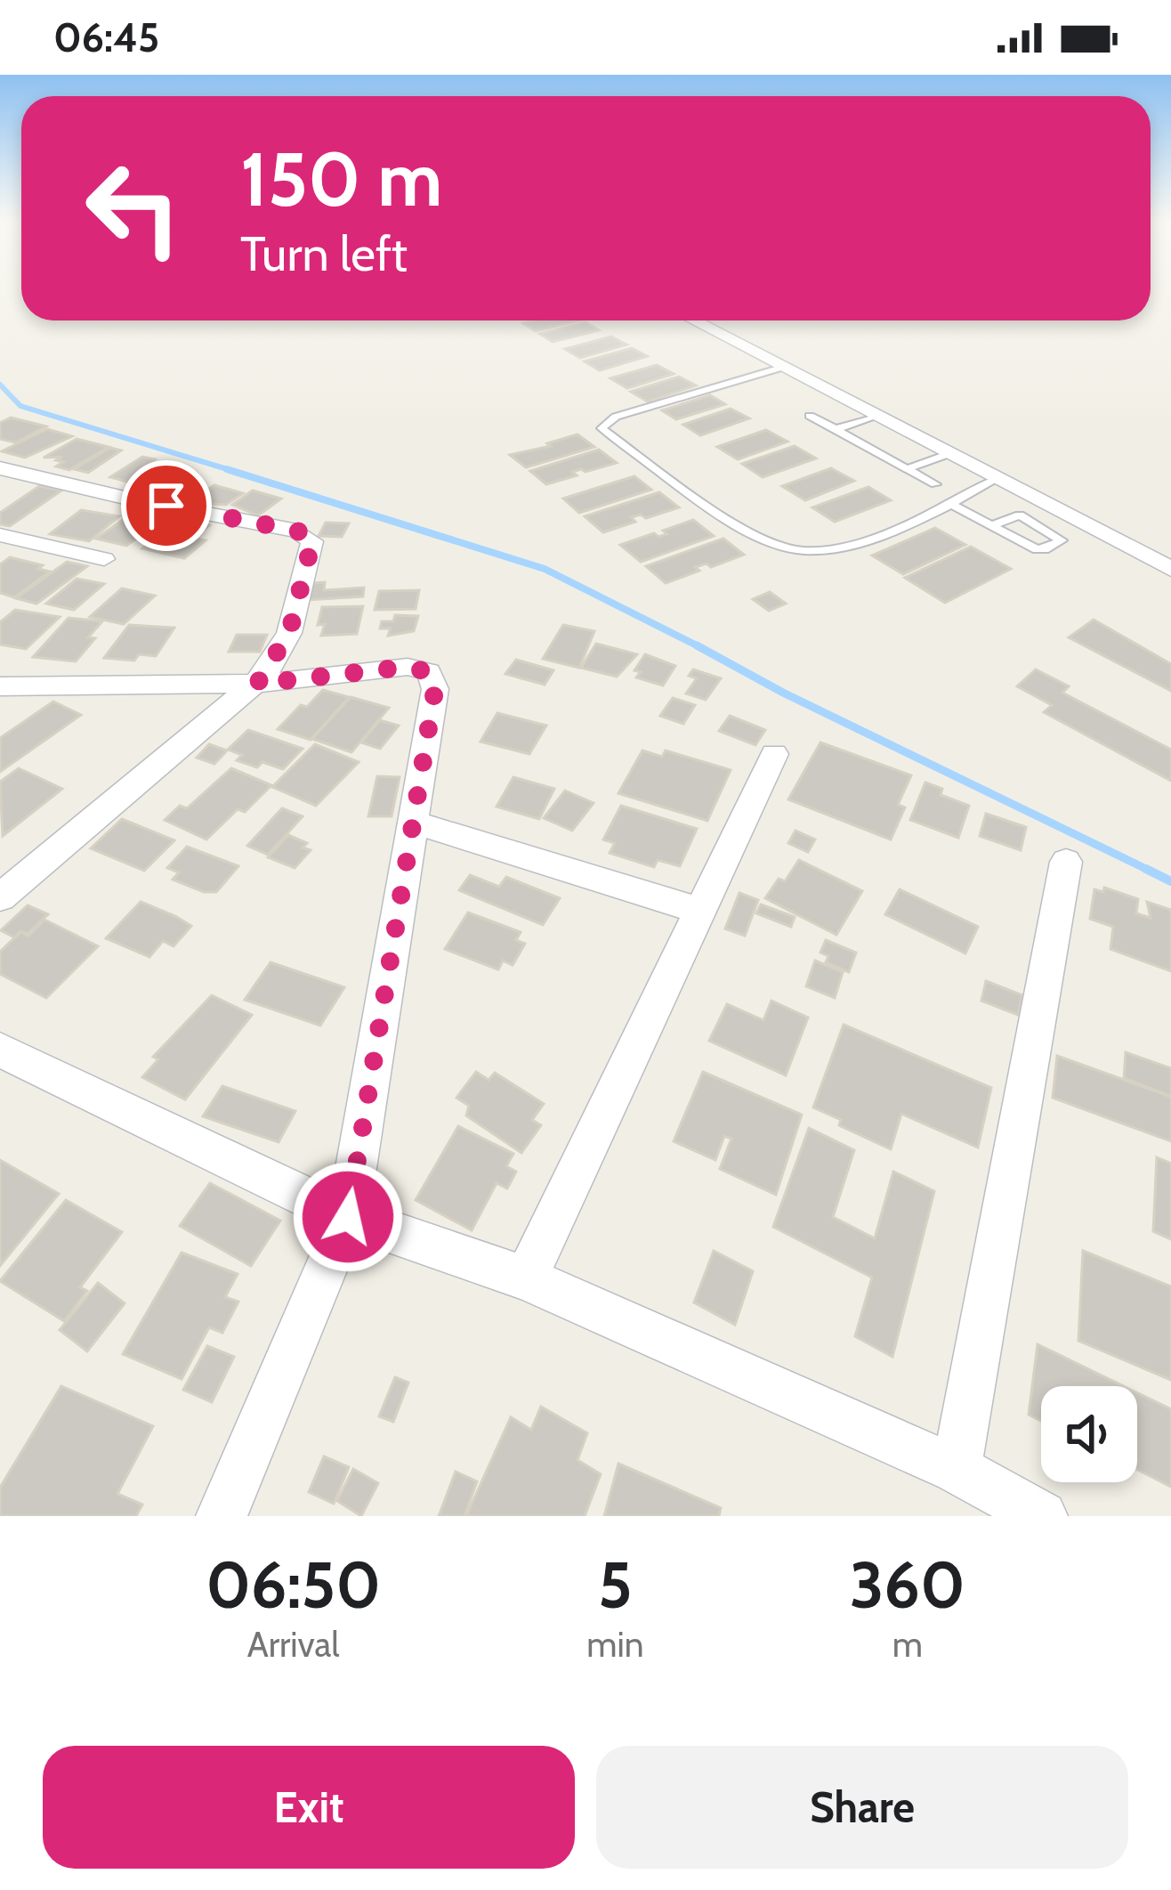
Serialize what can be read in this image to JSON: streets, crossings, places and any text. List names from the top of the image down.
{
  "page": {
    "status": "06:45",
    "turn": ["150 m", "Turn left"],
    "eta": [
      "06:50",
      "Arrival",
      "5",
      "min",
      "360",
      "m"
    ],
    "buttons": ["Exit", "Share"]
  }
}
